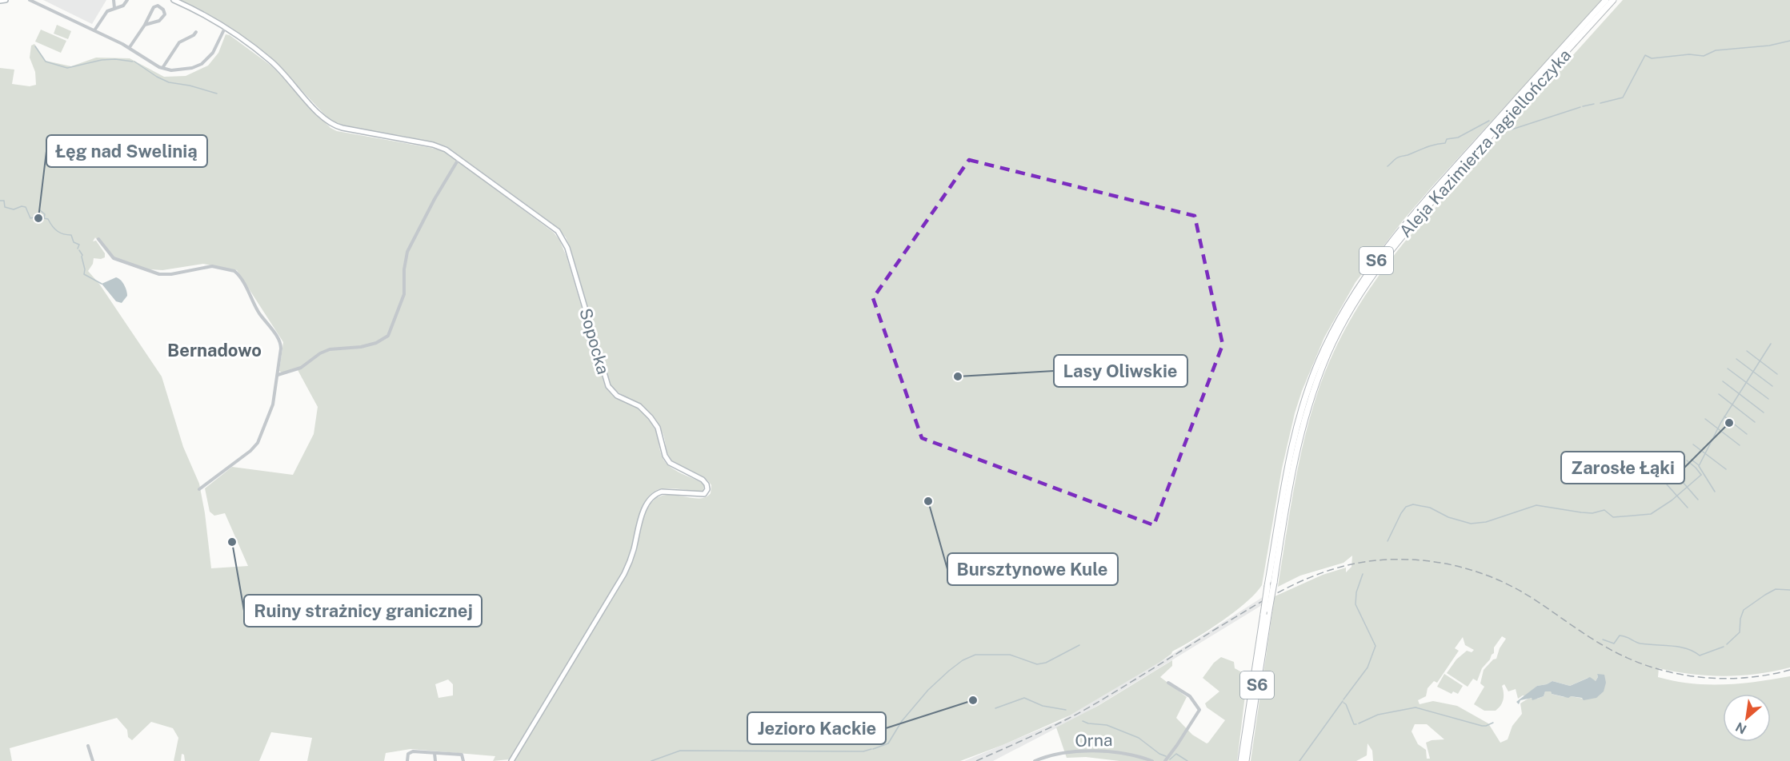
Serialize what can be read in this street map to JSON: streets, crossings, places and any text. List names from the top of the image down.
{
  "streets": {
    "highway": ["Aleja Kazimierza Jagiellończyka", "S6"],
    "main road": ["Sopocka"],
    "street": ["Orna"]
  },
  "districts": ["Bernadowo"],
  "places": [
    "Łęg nad Swelinią",
    "Lasy Oliwskie",
    "Zarosłe Łąki",
    "Bursztynowe Kule",
    "Ruiny strażnicy granicznej",
    "Jezioro Kackie"
  ],
  "north": "bottom left"
}
